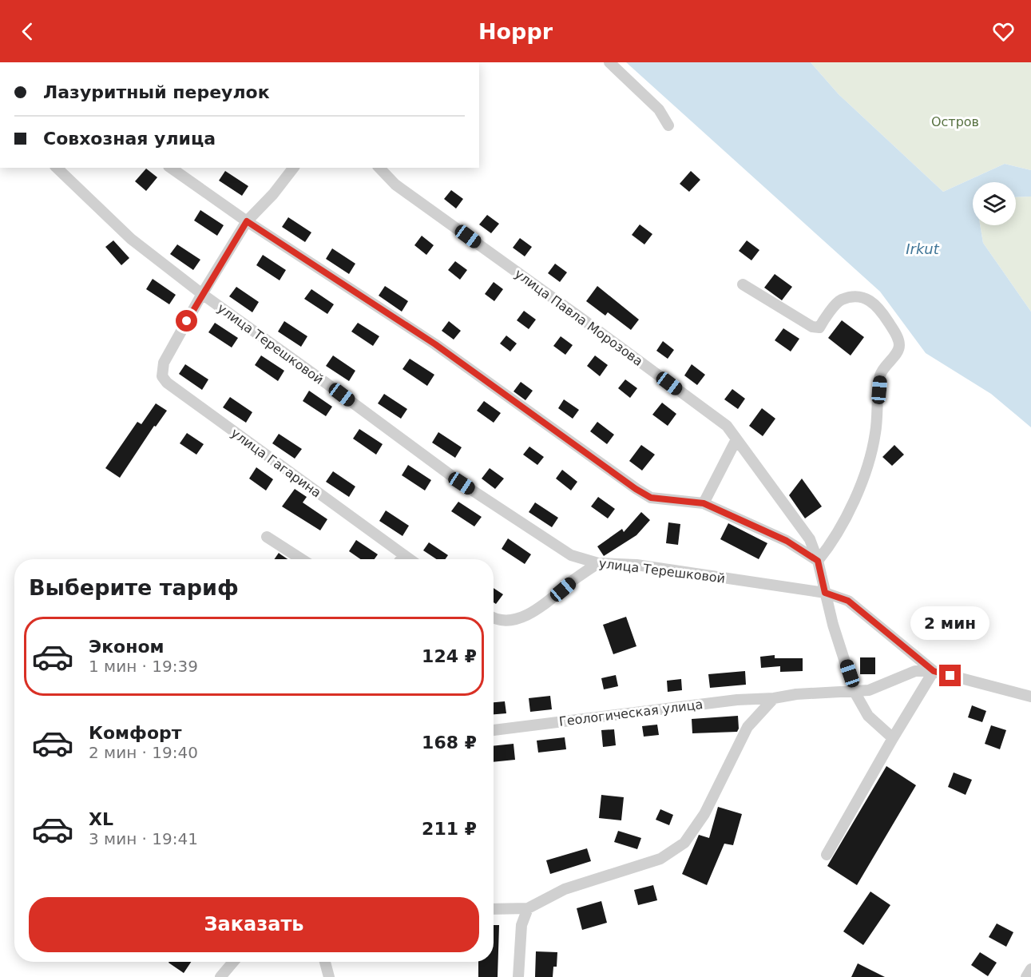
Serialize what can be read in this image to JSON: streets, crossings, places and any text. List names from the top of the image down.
{
  "streets": {
    "street": [
      "улица Павла Морозова",
      "улица Терешковой",
      "улица Гагарина",
      "Геологическая улица"
    ]
  },
  "crossings": [
    ["улица Павла Морозова", "улица Терешковой"],
    ["улица Павла Морозова", "Геологическая улица"],
    ["улица Терешковой", "улица Гагарина"],
    ["улица Терешковой", "Геологическая улица"]
  ],
  "water": ["Irkut"],
  "parks": ["Остров"],
  "page": {
    "header": "Hoppr",
    "banner": ["Лазуритный переулок", "Совхозная улица"],
    "heading": "Выберите тариф",
    "bubble": "2 мин",
    "list": [
      {
        "name": "Эконом",
        "note": "1 мин · 19:39",
        "value": "124 ₽"
      },
      {
        "name": "Комфорт",
        "note": "2 мин · 19:40",
        "value": "168 ₽"
      },
      {
        "name": "XL",
        "note": "3 мин · 19:41",
        "value": "211 ₽"
      }
    ],
    "buttons": "Заказать"
  }
}
